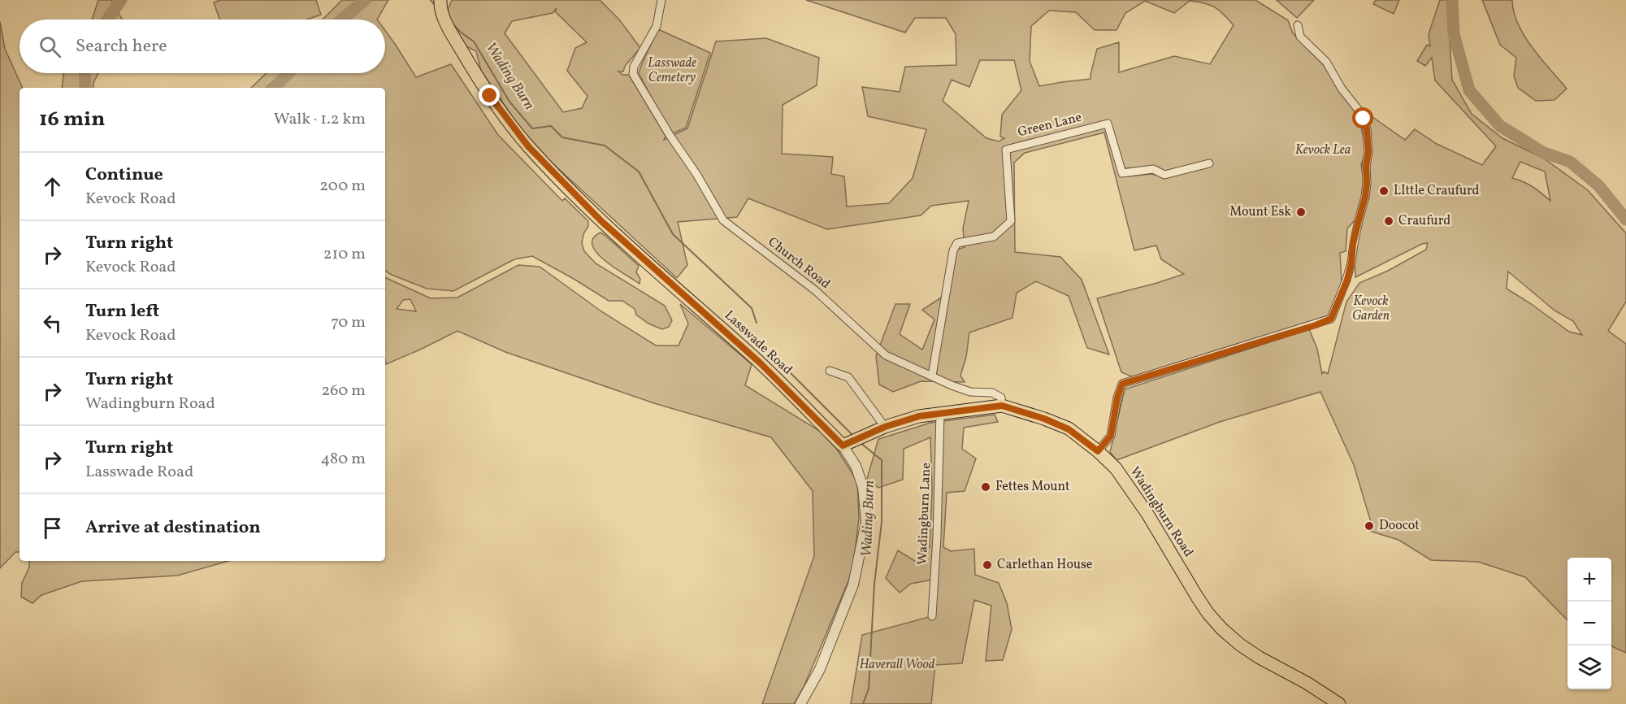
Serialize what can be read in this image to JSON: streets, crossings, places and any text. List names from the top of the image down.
{
  "streets": {
    "main road": ["Lasswade Road", "Wadingburn Road"],
    "street": ["Green Lane", "Church Road", "Wadingburn Lane"]
  },
  "crossings": [
    ["Green Lane", "Church Road"],
    ["Church Road", "Wadingburn Road"],
    ["Lasswade Road", "Wadingburn Road"],
    ["Wadingburn Road", "Wadingburn Lane"]
  ],
  "water": ["Wading Burn"],
  "parks": [
    "Lasswade Cemetery",
    "Kevock Lea",
    "Kevock Garden",
    "Haverall Wood"
  ],
  "places": [
    "LIttle Craufurd",
    "Mount Esk",
    "Craufurd",
    "Fettes Mount",
    "Doocot",
    "Carlethan House"
  ],
  "page": {
    "search": "Search here",
    "heading": ["16 min", "Walk · 1.2 km"],
    "list": [
      ["Continue", "Kevock Road", "200 m"],
      ["Turn right", "Kevock Road", "210 m"],
      ["Turn left", "Kevock Road", "70 m"],
      ["Turn right", "Wadingburn Road", "260 m"],
      ["Turn right", "Lasswade Road", "480 m"],
      "Arrive at destination"
    ],
    "map_buttons": ["+", "−"]
  }
}
